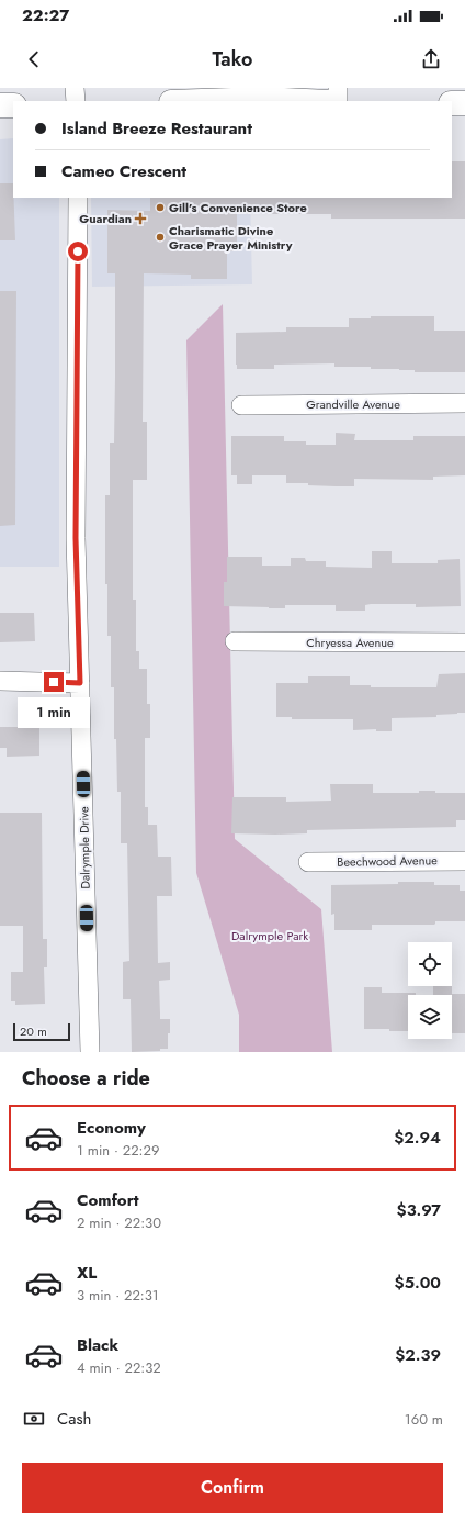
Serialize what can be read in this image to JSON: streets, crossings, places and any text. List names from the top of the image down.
{
  "streets": {
    "street": [
      "Grandville Avenue",
      "Chryessa Avenue",
      "Dalrymple Drive",
      "Beechwood Avenue"
    ]
  },
  "parks": ["Dalrymple Park"],
  "places": {
    "other": ["Gill’s Convenience Store", "Charismatic Divine Grace Prayer Ministry"],
    "health": ["Guardian"]
  },
  "scale_bar": "20 m",
  "page": {
    "status": "22:27",
    "header": "Tako",
    "banner": ["Island Breeze Restaurant", "Cameo Crescent"],
    "bubble": "1 min",
    "scale": "20 m",
    "heading": "Choose a ride",
    "list": [
      {
        "name": "Economy",
        "note": "1 min · 22:29",
        "value": "$2.94"
      },
      {
        "name": "Comfort",
        "note": "2 min · 22:30",
        "value": "$3.97"
      },
      {
        "name": "XL",
        "note": "3 min · 22:31",
        "value": "$5.00"
      },
      {
        "name": "Black",
        "note": "4 min · 22:32",
        "value": "$2.39"
      }
    ],
    "pay": ["Cash", "160 m"],
    "buttons": "Confirm"
  }
}
